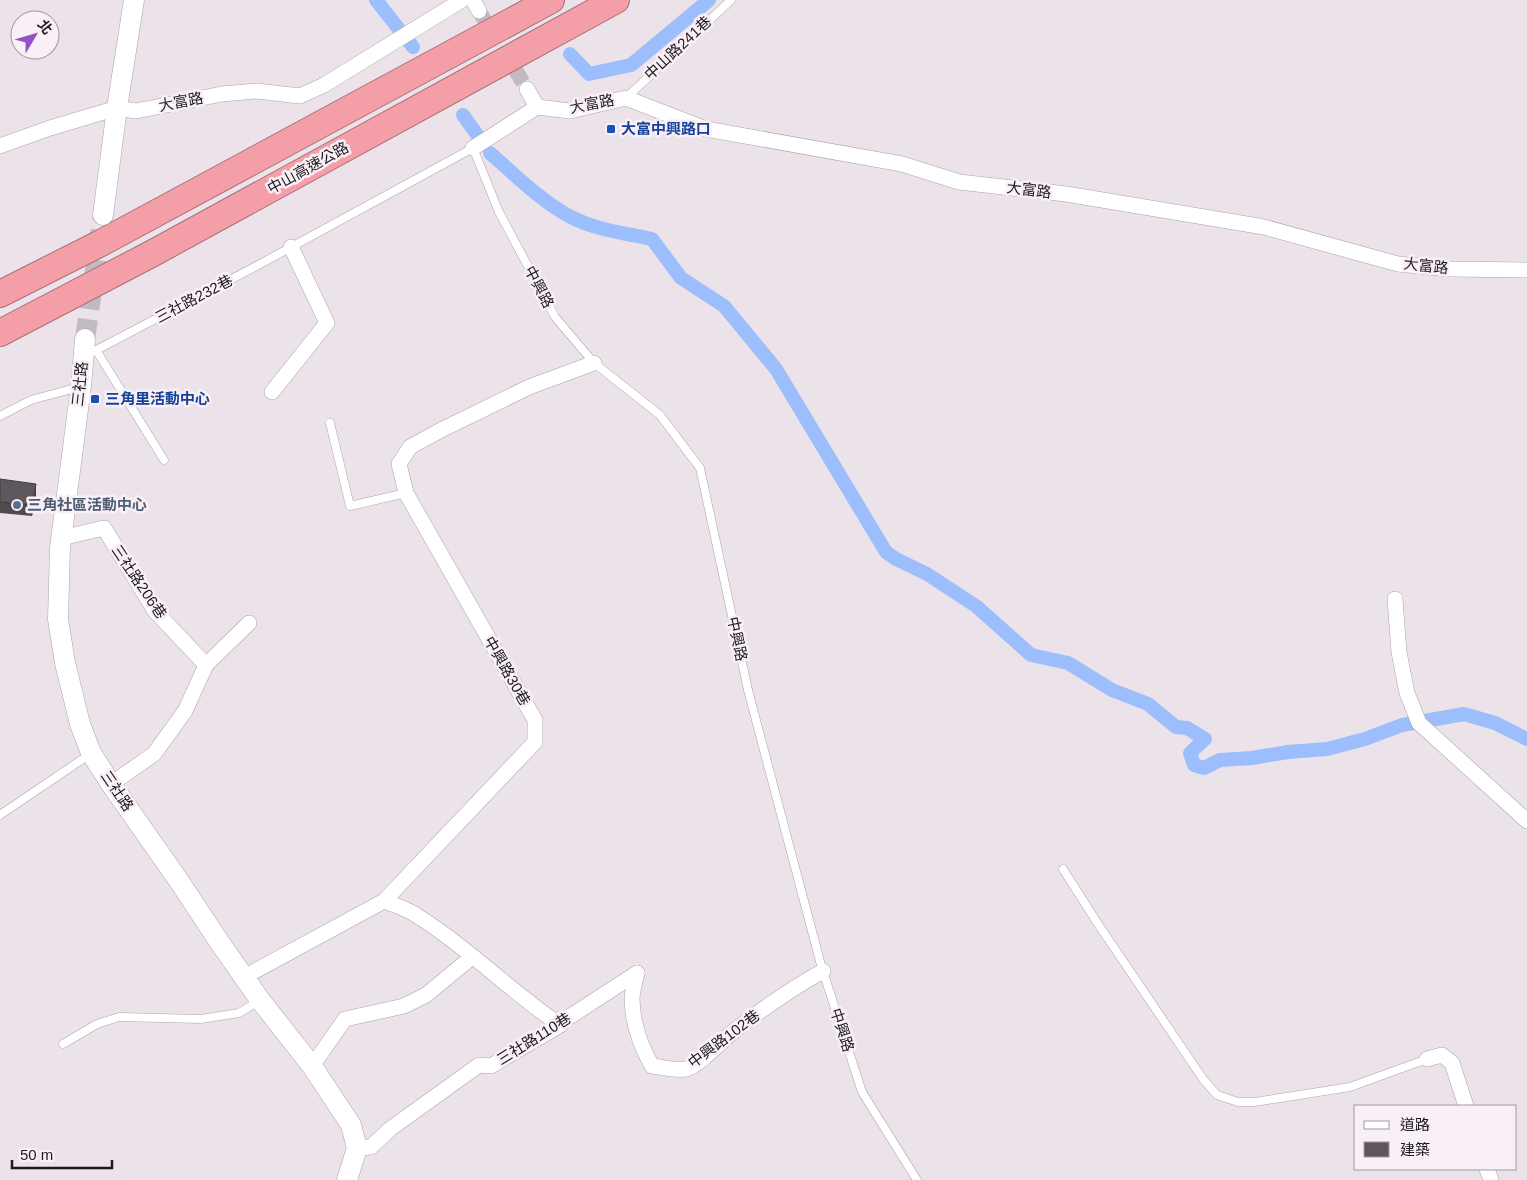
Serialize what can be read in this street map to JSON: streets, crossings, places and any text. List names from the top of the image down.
{
  "streets": {
    "highway": ["中山高速公路"],
    "street": [
      "大富路",
      "三社路",
      "三社路206巷",
      "中興路30巷",
      "三社路110巷",
      "中興路102巷"
    ],
    "lane": ["中山路241巷", "中興路", "三社路232巷"]
  },
  "crossings": [
    ["中山路241巷", "大富路"],
    ["中興路", "三社路232巷"],
    ["中興路", "中興路30巷"],
    ["中興路", "中興路102巷"],
    ["三社路232巷", "三社路"],
    ["三社路", "三社路206巷"],
    ["三社路", "中興路30巷"],
    ["三社路", "三社路110巷"],
    ["三社路110巷", "中興路102巷"]
  ],
  "places": {
    "transit": ["大富中興路口", "三角里活動中心"],
    "other": ["三角社區活動中心"]
  },
  "legend": ["道路", "建築"],
  "scale_bar": "50 m",
  "north": "top right"
}
